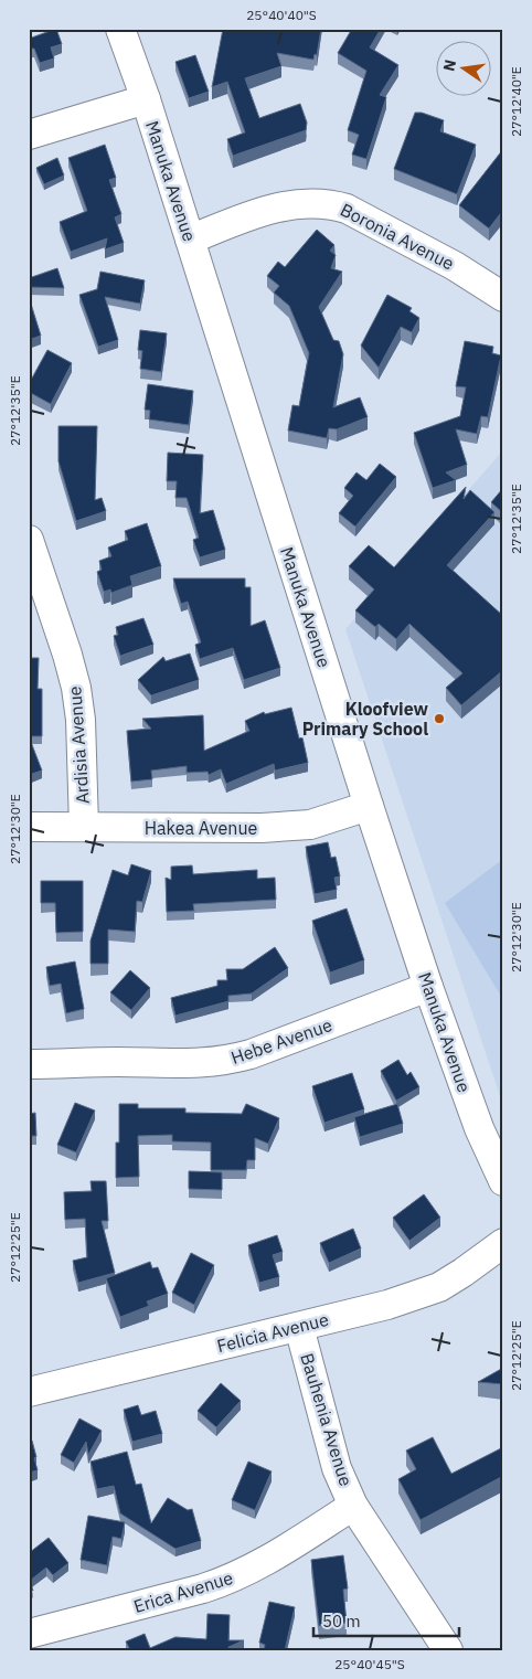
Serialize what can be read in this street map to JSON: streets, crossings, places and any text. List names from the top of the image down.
{
  "streets": {
    "street": [
      "Manuka Avenue",
      "Boronia Avenue",
      "Ardisia Avenue",
      "Hakea Avenue",
      "Hebe Avenue",
      "Felicia Avenue",
      "Bauhenia Avenue",
      "Erica Avenue"
    ]
  },
  "crossings": [
    ["Manuka Avenue", "Boronia Avenue"],
    ["Manuka Avenue", "Hakea Avenue"],
    ["Manuka Avenue", "Hebe Avenue"],
    ["Ardisia Avenue", "Hakea Avenue"],
    ["Felicia Avenue", "Bauhenia Avenue"],
    ["Bauhenia Avenue", "Erica Avenue"]
  ],
  "places": ["Kloofview Primary School"],
  "scale_bar": "50 m",
  "north": "left",
  "coordinates": [
    "25°40'40\"S",
    "27°12'40\"E",
    "27°12'35\"E",
    "27°12'30\"E",
    "27°12'25\"E",
    "25°40'45\"S"
  ]
}
